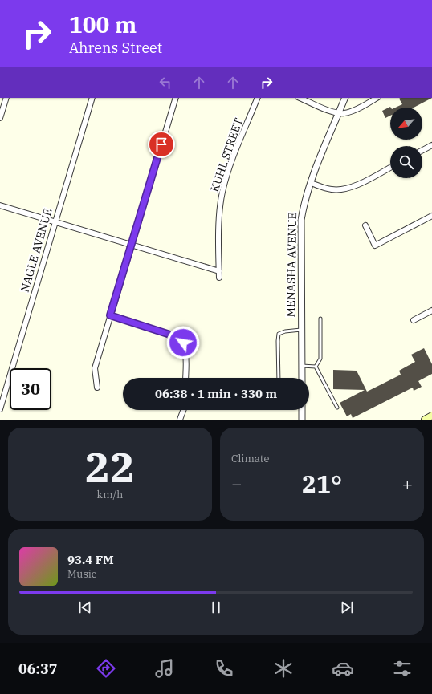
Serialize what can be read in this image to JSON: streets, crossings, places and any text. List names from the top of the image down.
{
  "streets": {
    "street": ["KUHL STREET", "NAGLE AVENUE", "MENASHA AVENUE"]
  },
  "north": "bottom left",
  "page": {
    "turn": ["100 m", "Ahrens Street"],
    "limit": "30",
    "trip": "06:38 · 1 min · 330 m",
    "tile": [
      ["22", "km/h"],
      "Climate"
    ],
    "heat": ["−", "21°", "+"],
    "song": ["93.4 FM", "Music"],
    "tabs": "06:37"
  }
}
